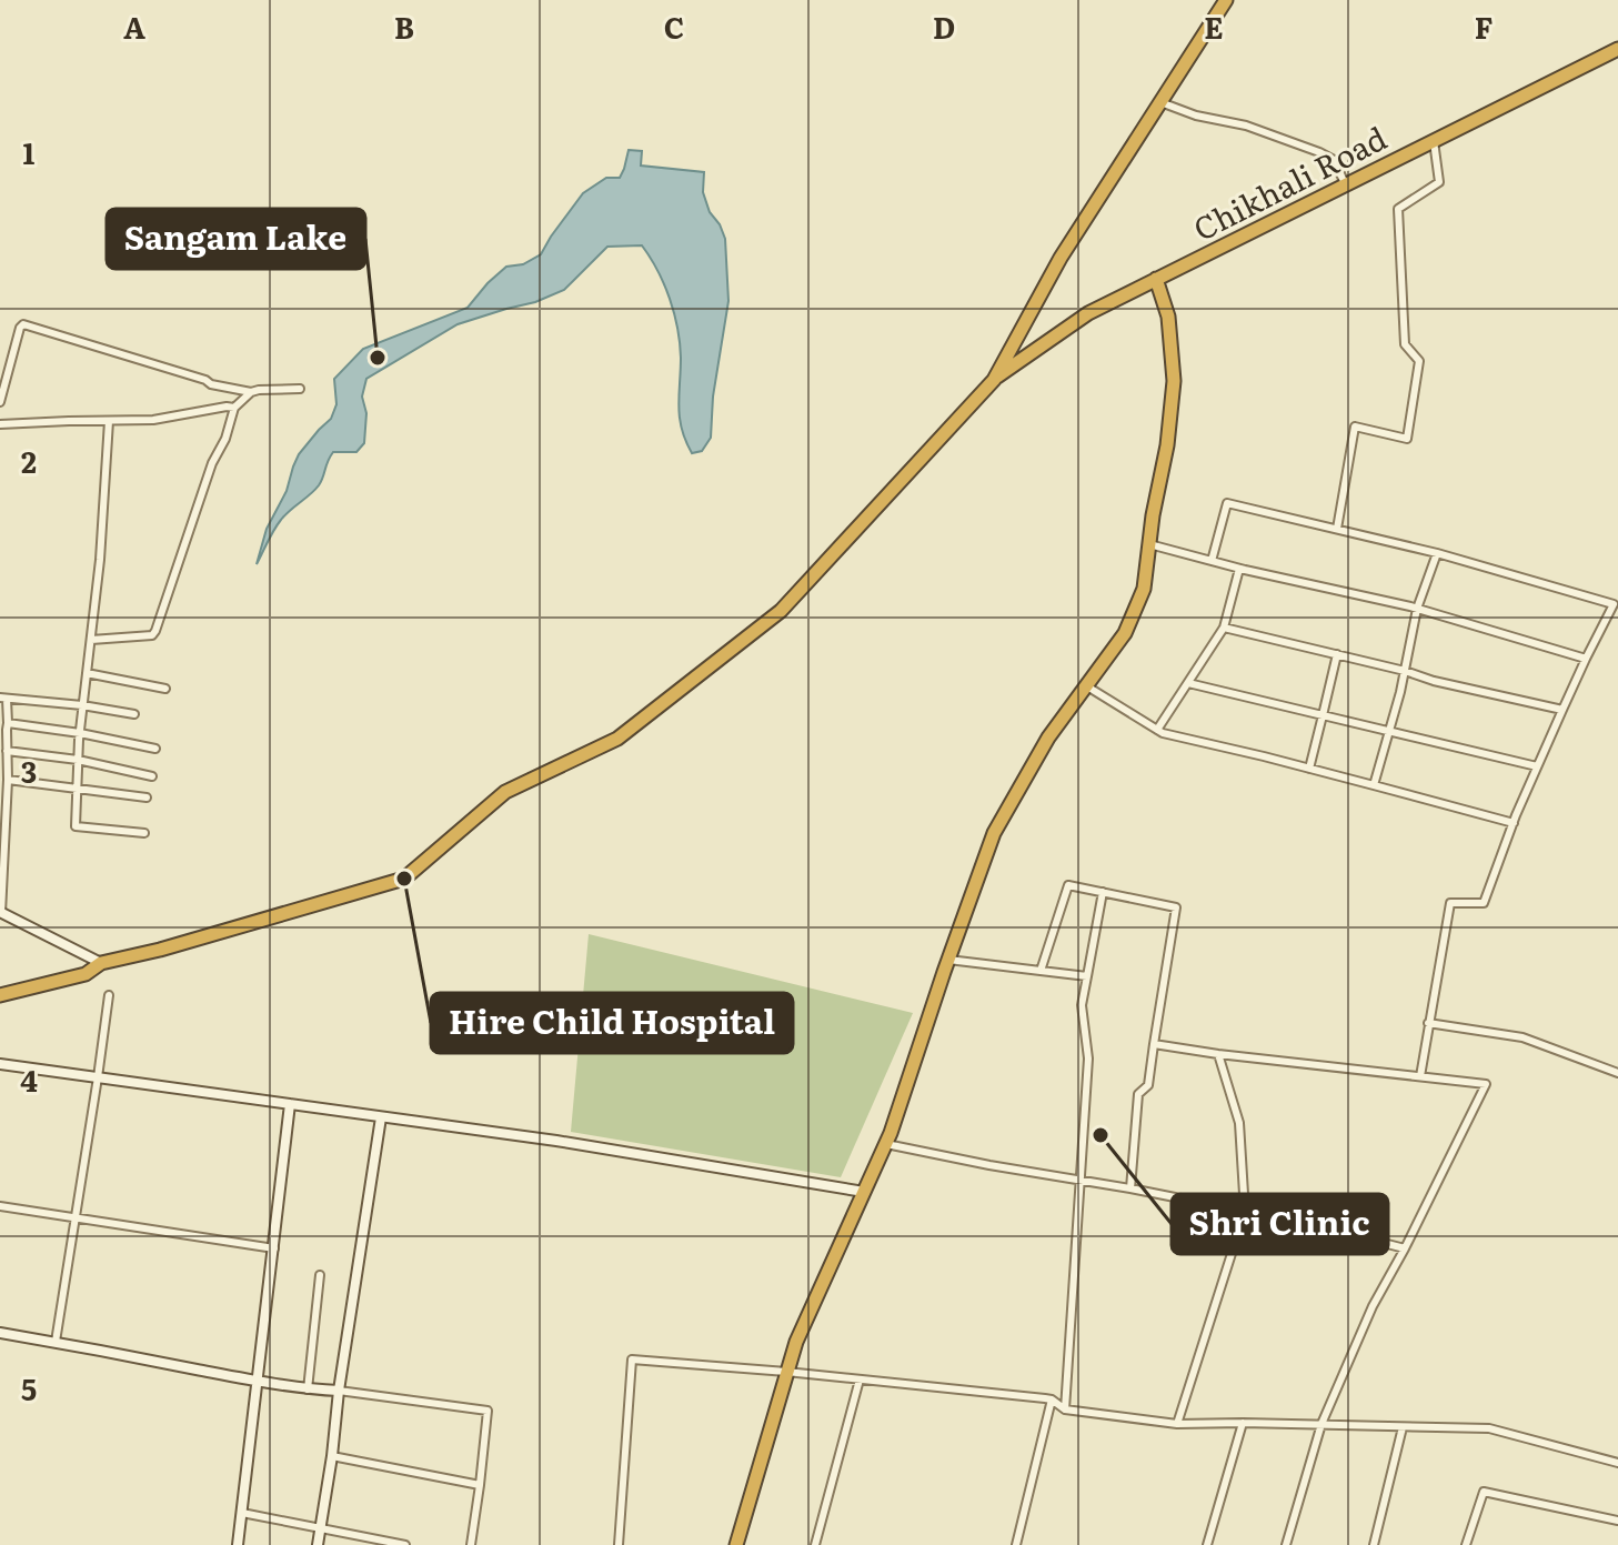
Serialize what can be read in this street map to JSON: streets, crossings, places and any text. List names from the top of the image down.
{
  "streets": {
    "highway": ["Chikhali Road"]
  },
  "places": ["Sangam Lake", "Hire Child Hospital", "Shri Clinic"],
  "grid": {
    "columns": [
      "A",
      "B",
      "C",
      "D",
      "E",
      "F"
    ],
    "rows": [
      "1",
      "2",
      "3",
      "4",
      "5"
    ]
  }
}
